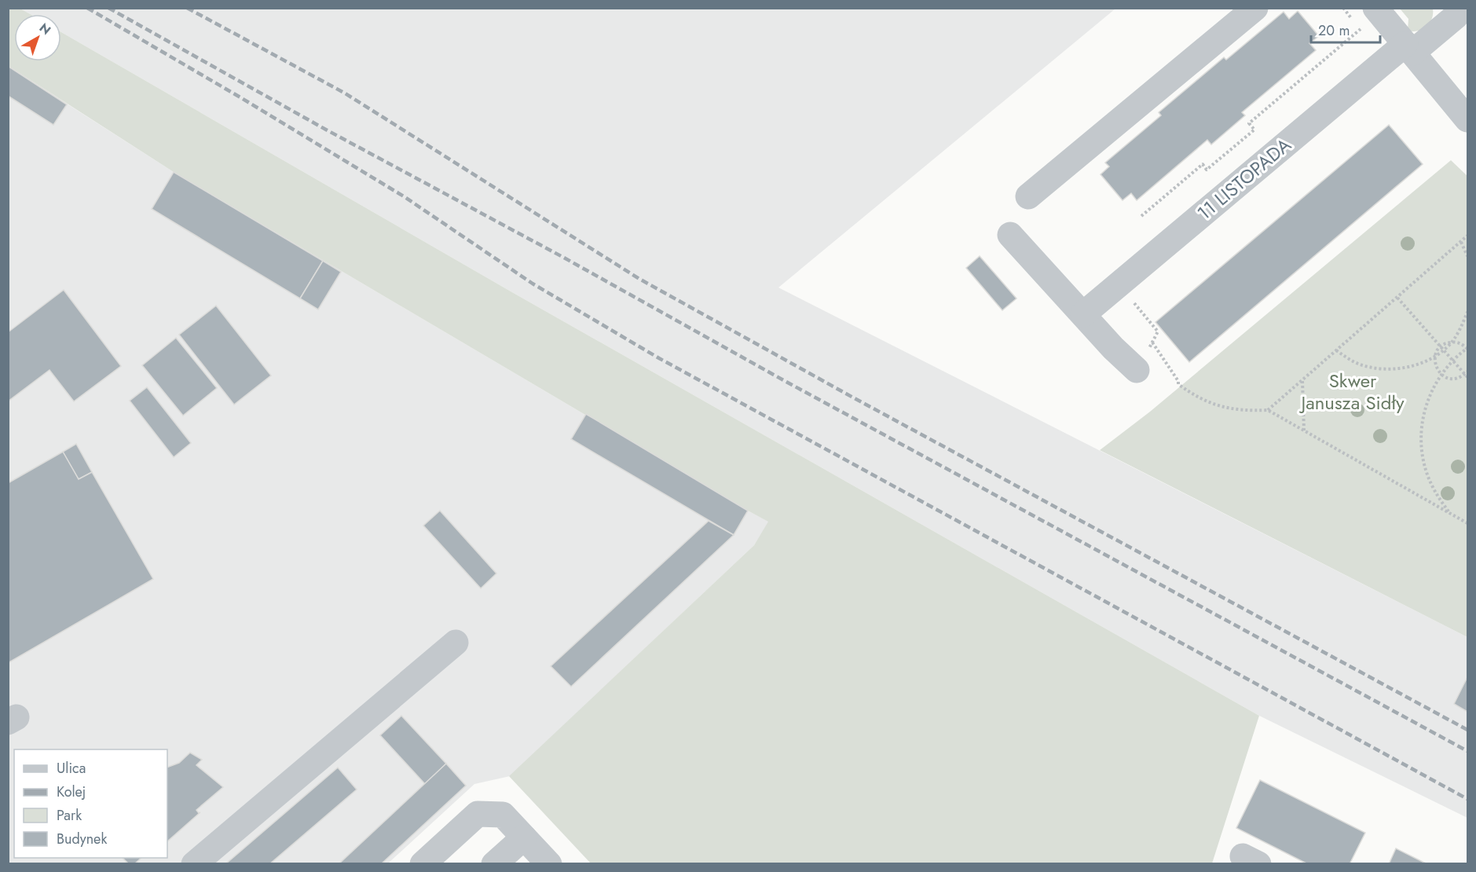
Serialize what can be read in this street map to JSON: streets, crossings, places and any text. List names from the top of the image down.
{
  "streets": {
    "street": ["11 LISTOPADA"]
  },
  "parks": ["Skwer Janusza Sidły"],
  "legend": [
    "Ulica",
    "Kolej",
    "Park",
    "Budynek"
  ],
  "scale_bar": "20 m",
  "north": "top right"
}
